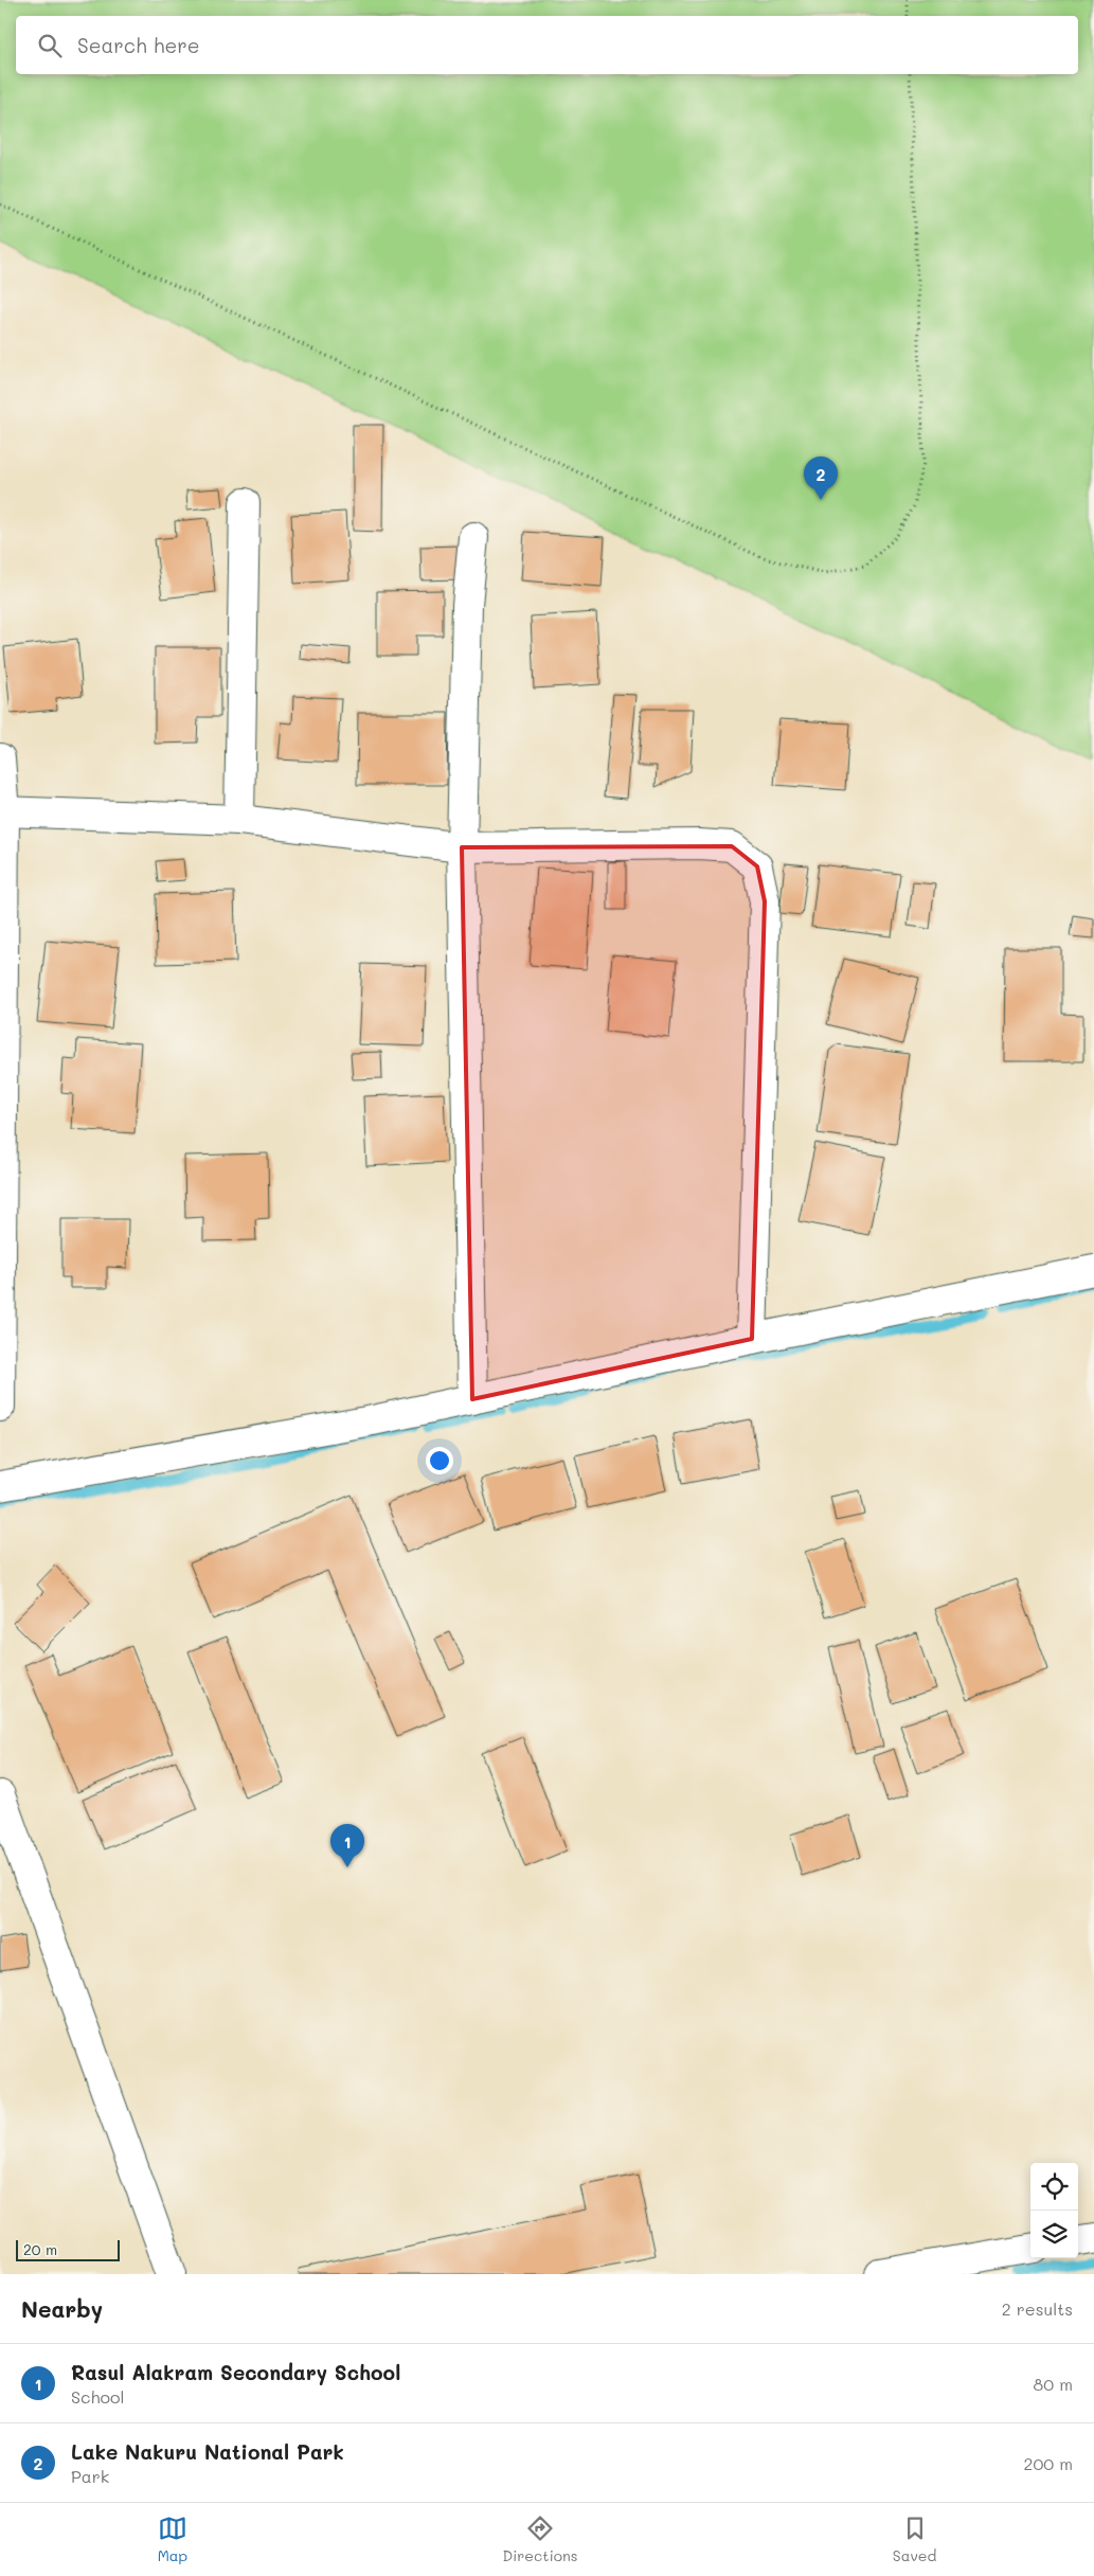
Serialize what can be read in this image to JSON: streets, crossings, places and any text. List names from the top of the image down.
{
  "scale_bar": "20 m",
  "page": {
    "search": "Search here",
    "pins": ["2", "1"],
    "scale": "20 m",
    "heading": ["Nearby", "2 results"],
    "list": [
      {
        "mark": "1",
        "name": "Rasul Alakram Secondary School",
        "note": "School",
        "value": "80 m"
      },
      {
        "mark": "2",
        "name": "Lake Nakuru National Park",
        "note": "Park",
        "value": "200 m"
      }
    ],
    "nav": ["Map", "Directions", "Saved"]
  }
}
